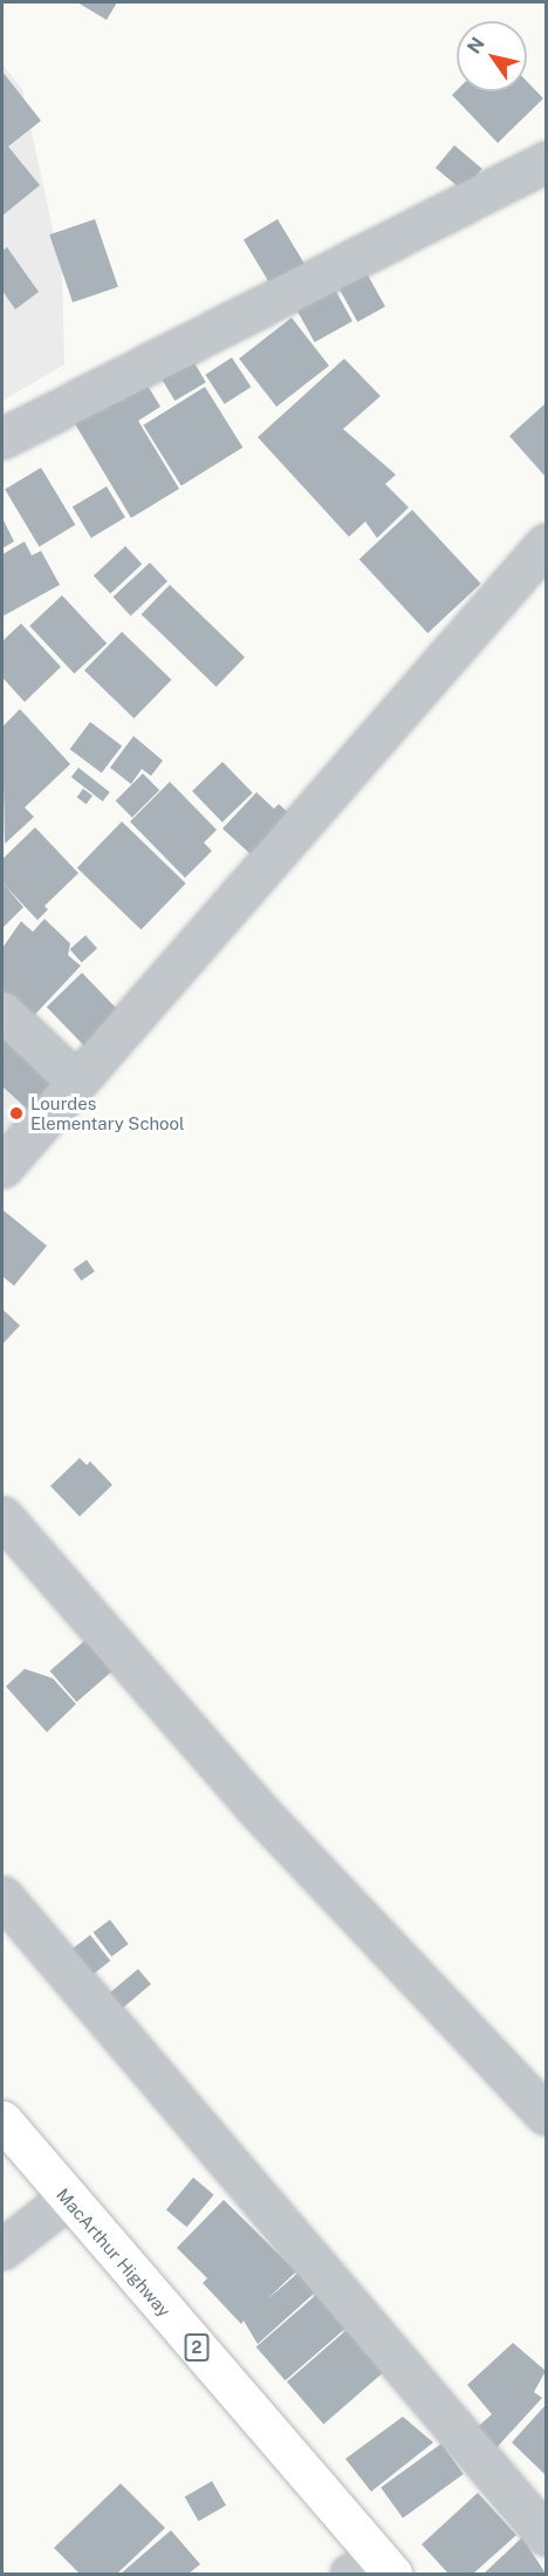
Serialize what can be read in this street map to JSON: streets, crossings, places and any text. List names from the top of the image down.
{
  "streets": {
    "highway": ["MacArthur Highway", "2"]
  },
  "places": ["Lourdes Elementary School"],
  "north": "top left"
}
